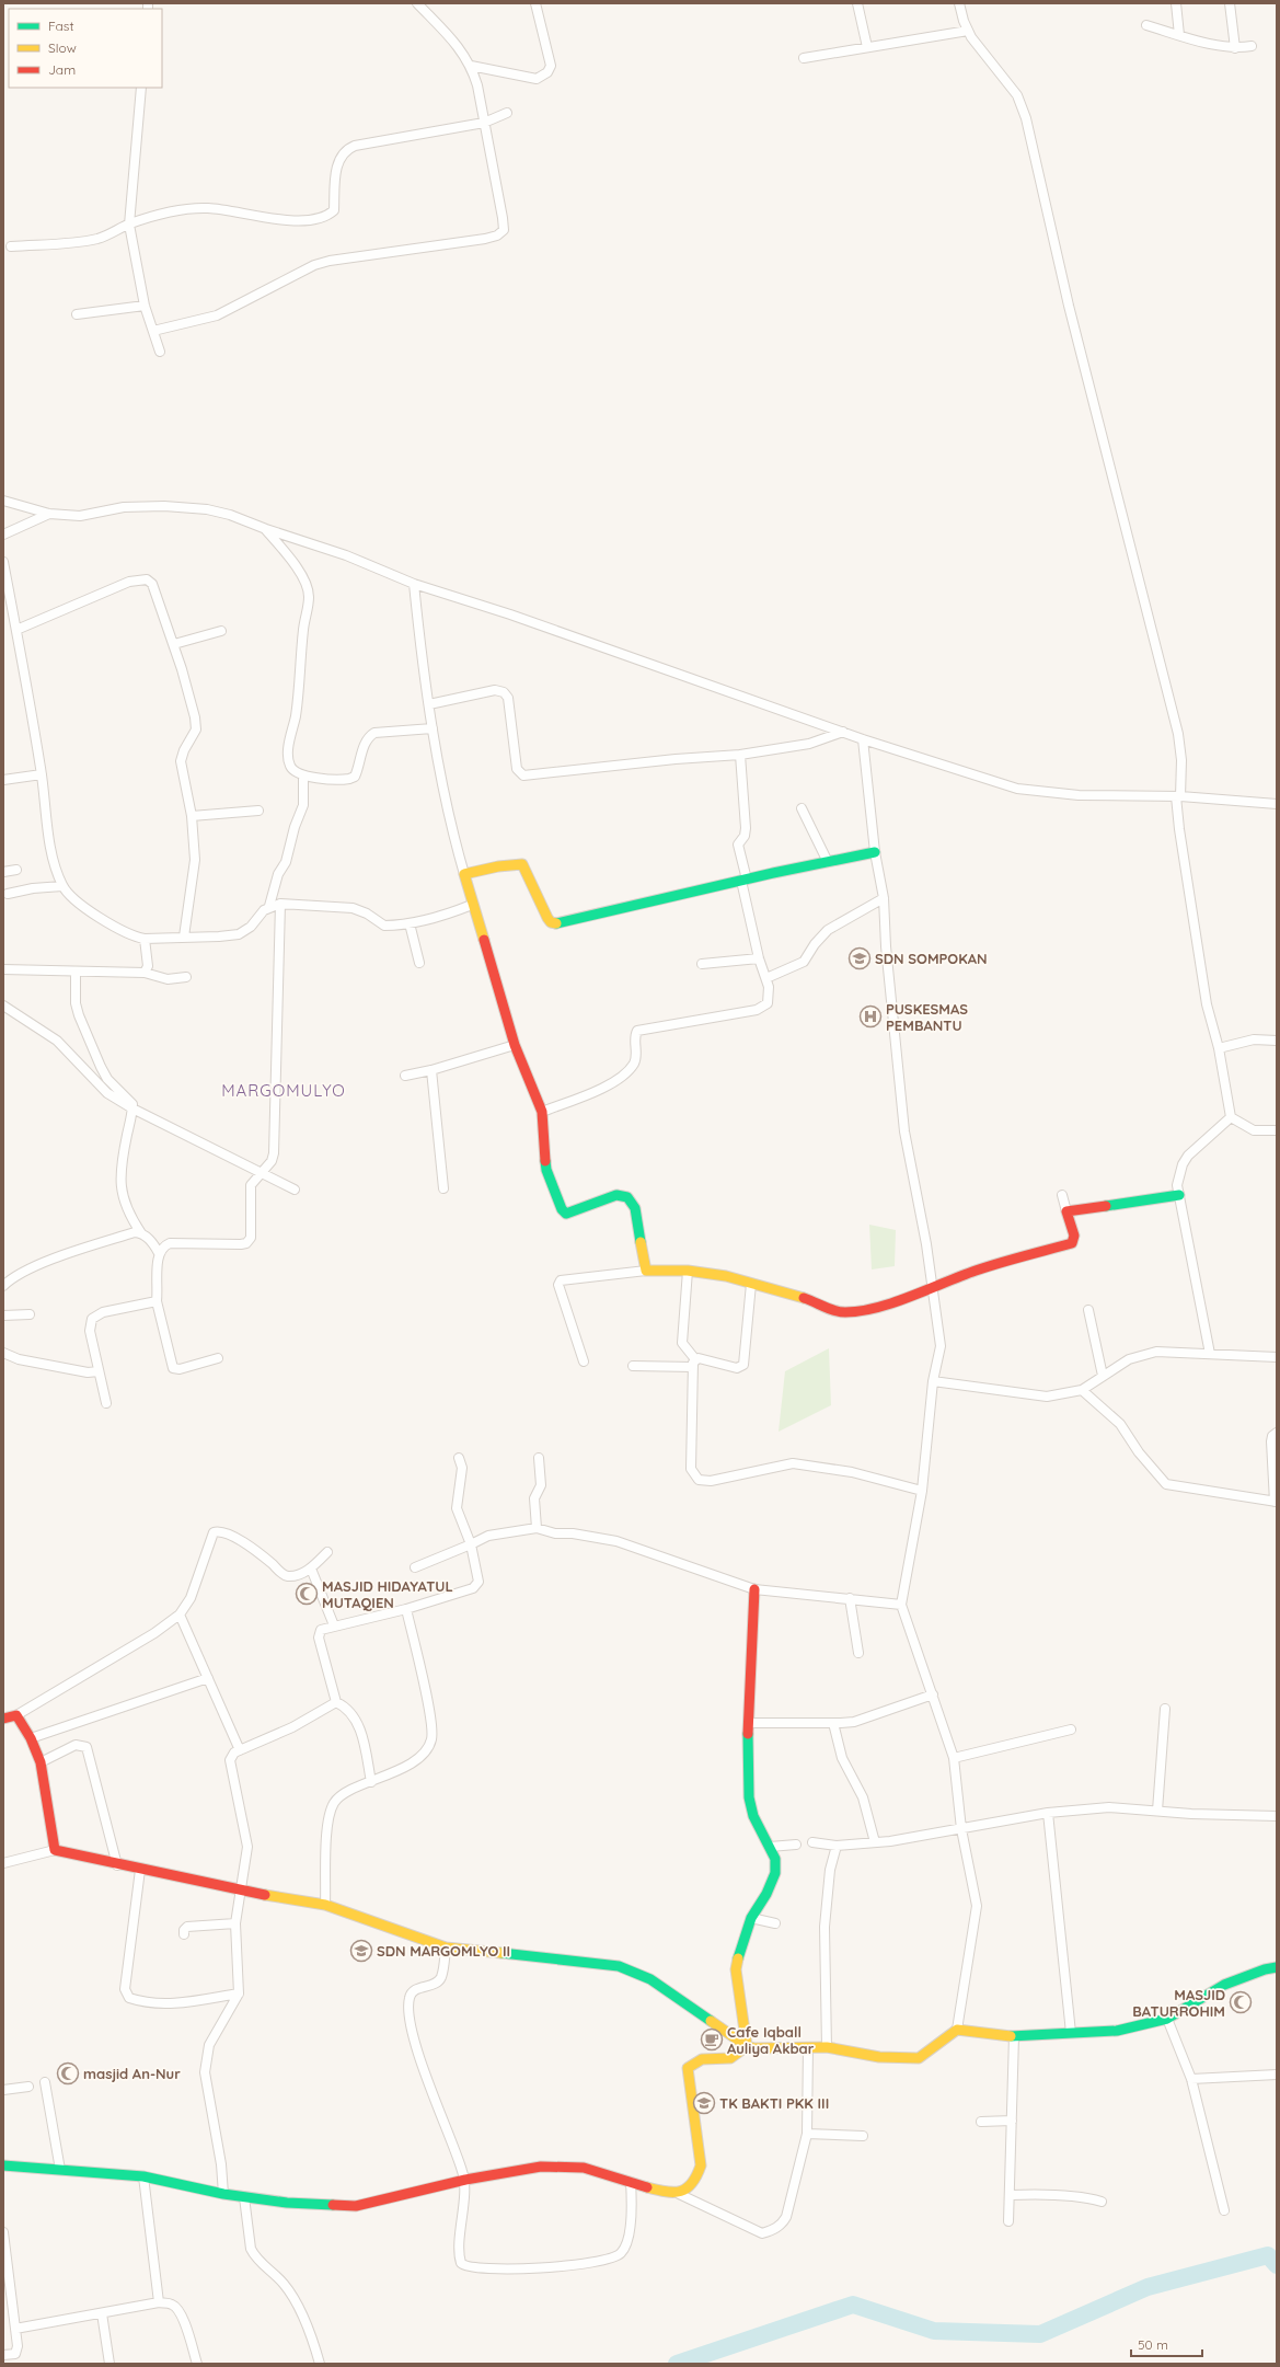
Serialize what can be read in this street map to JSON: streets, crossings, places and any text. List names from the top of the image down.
{
  "districts": ["MARGOMULYO"],
  "places": {
    "school or university": ["SDN SOMPOKAN", "SDN MARGOMLYO II", "TK BAKTI PKK III"],
    "hospital": ["PUSKESMAS PEMBANTU"],
    "mosque": ["MASJID HIDAYATUL MUTAQIEN", "MASJID BATURROHIM", "masjid An-Nur"],
    "cafe": ["Cafe Iqball Auliya Akbar"]
  },
  "legend": ["Fast", "Slow", "Jam"],
  "scale_bar": "50 m"
}
